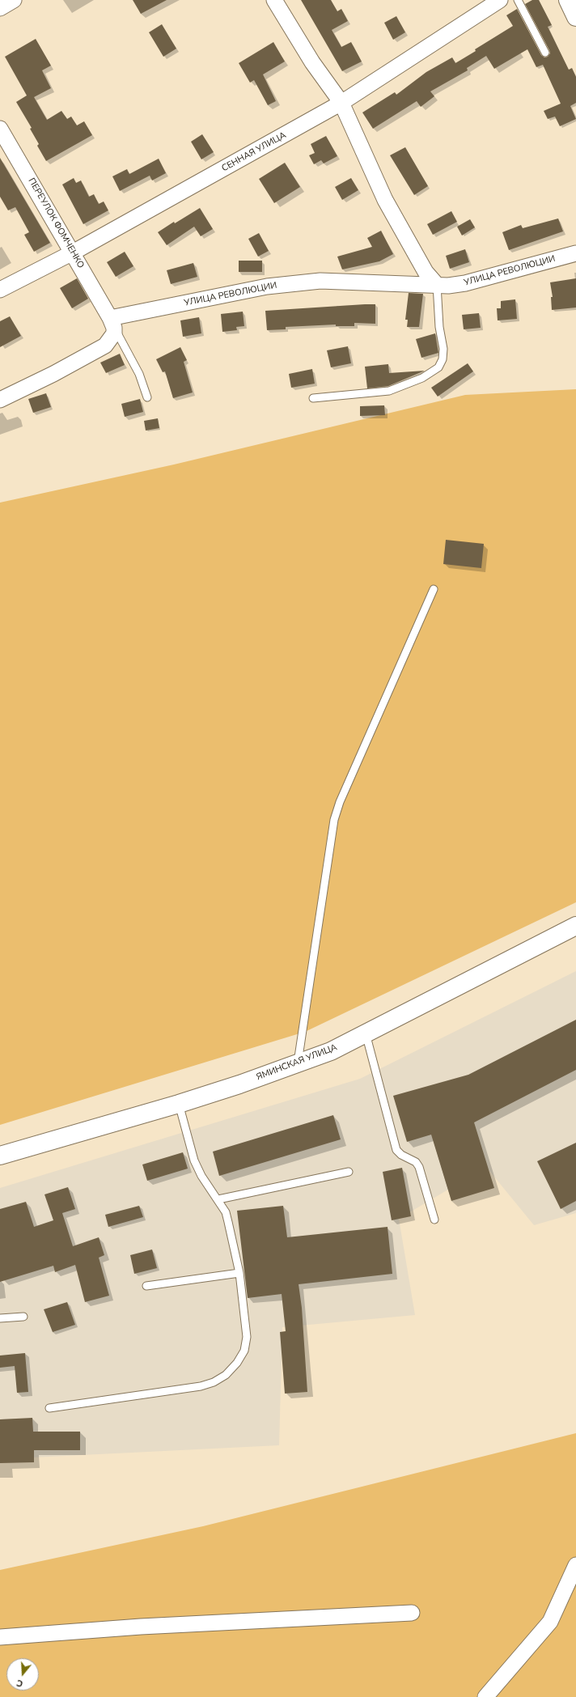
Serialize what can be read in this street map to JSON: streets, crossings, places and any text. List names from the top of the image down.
{
  "streets": {
    "main road": ["ЯМИНСКАЯ УЛИЦА"],
    "street": ["СЕННАЯ УЛИЦА", "ПЕРЕУЛОК ФОМЧЕНКО", "УЛИЦА РЕВОЛЮЦИИ"]
  },
  "crossings": [
    ["СЕННАЯ УЛИЦА", "ПЕРЕУЛОК ФОМЧЕНКО"],
    ["ПЕРЕУЛОК ФОМЧЕНКО", "УЛИЦА РЕВОЛЮЦИИ"]
  ],
  "north": "bottom"
}
